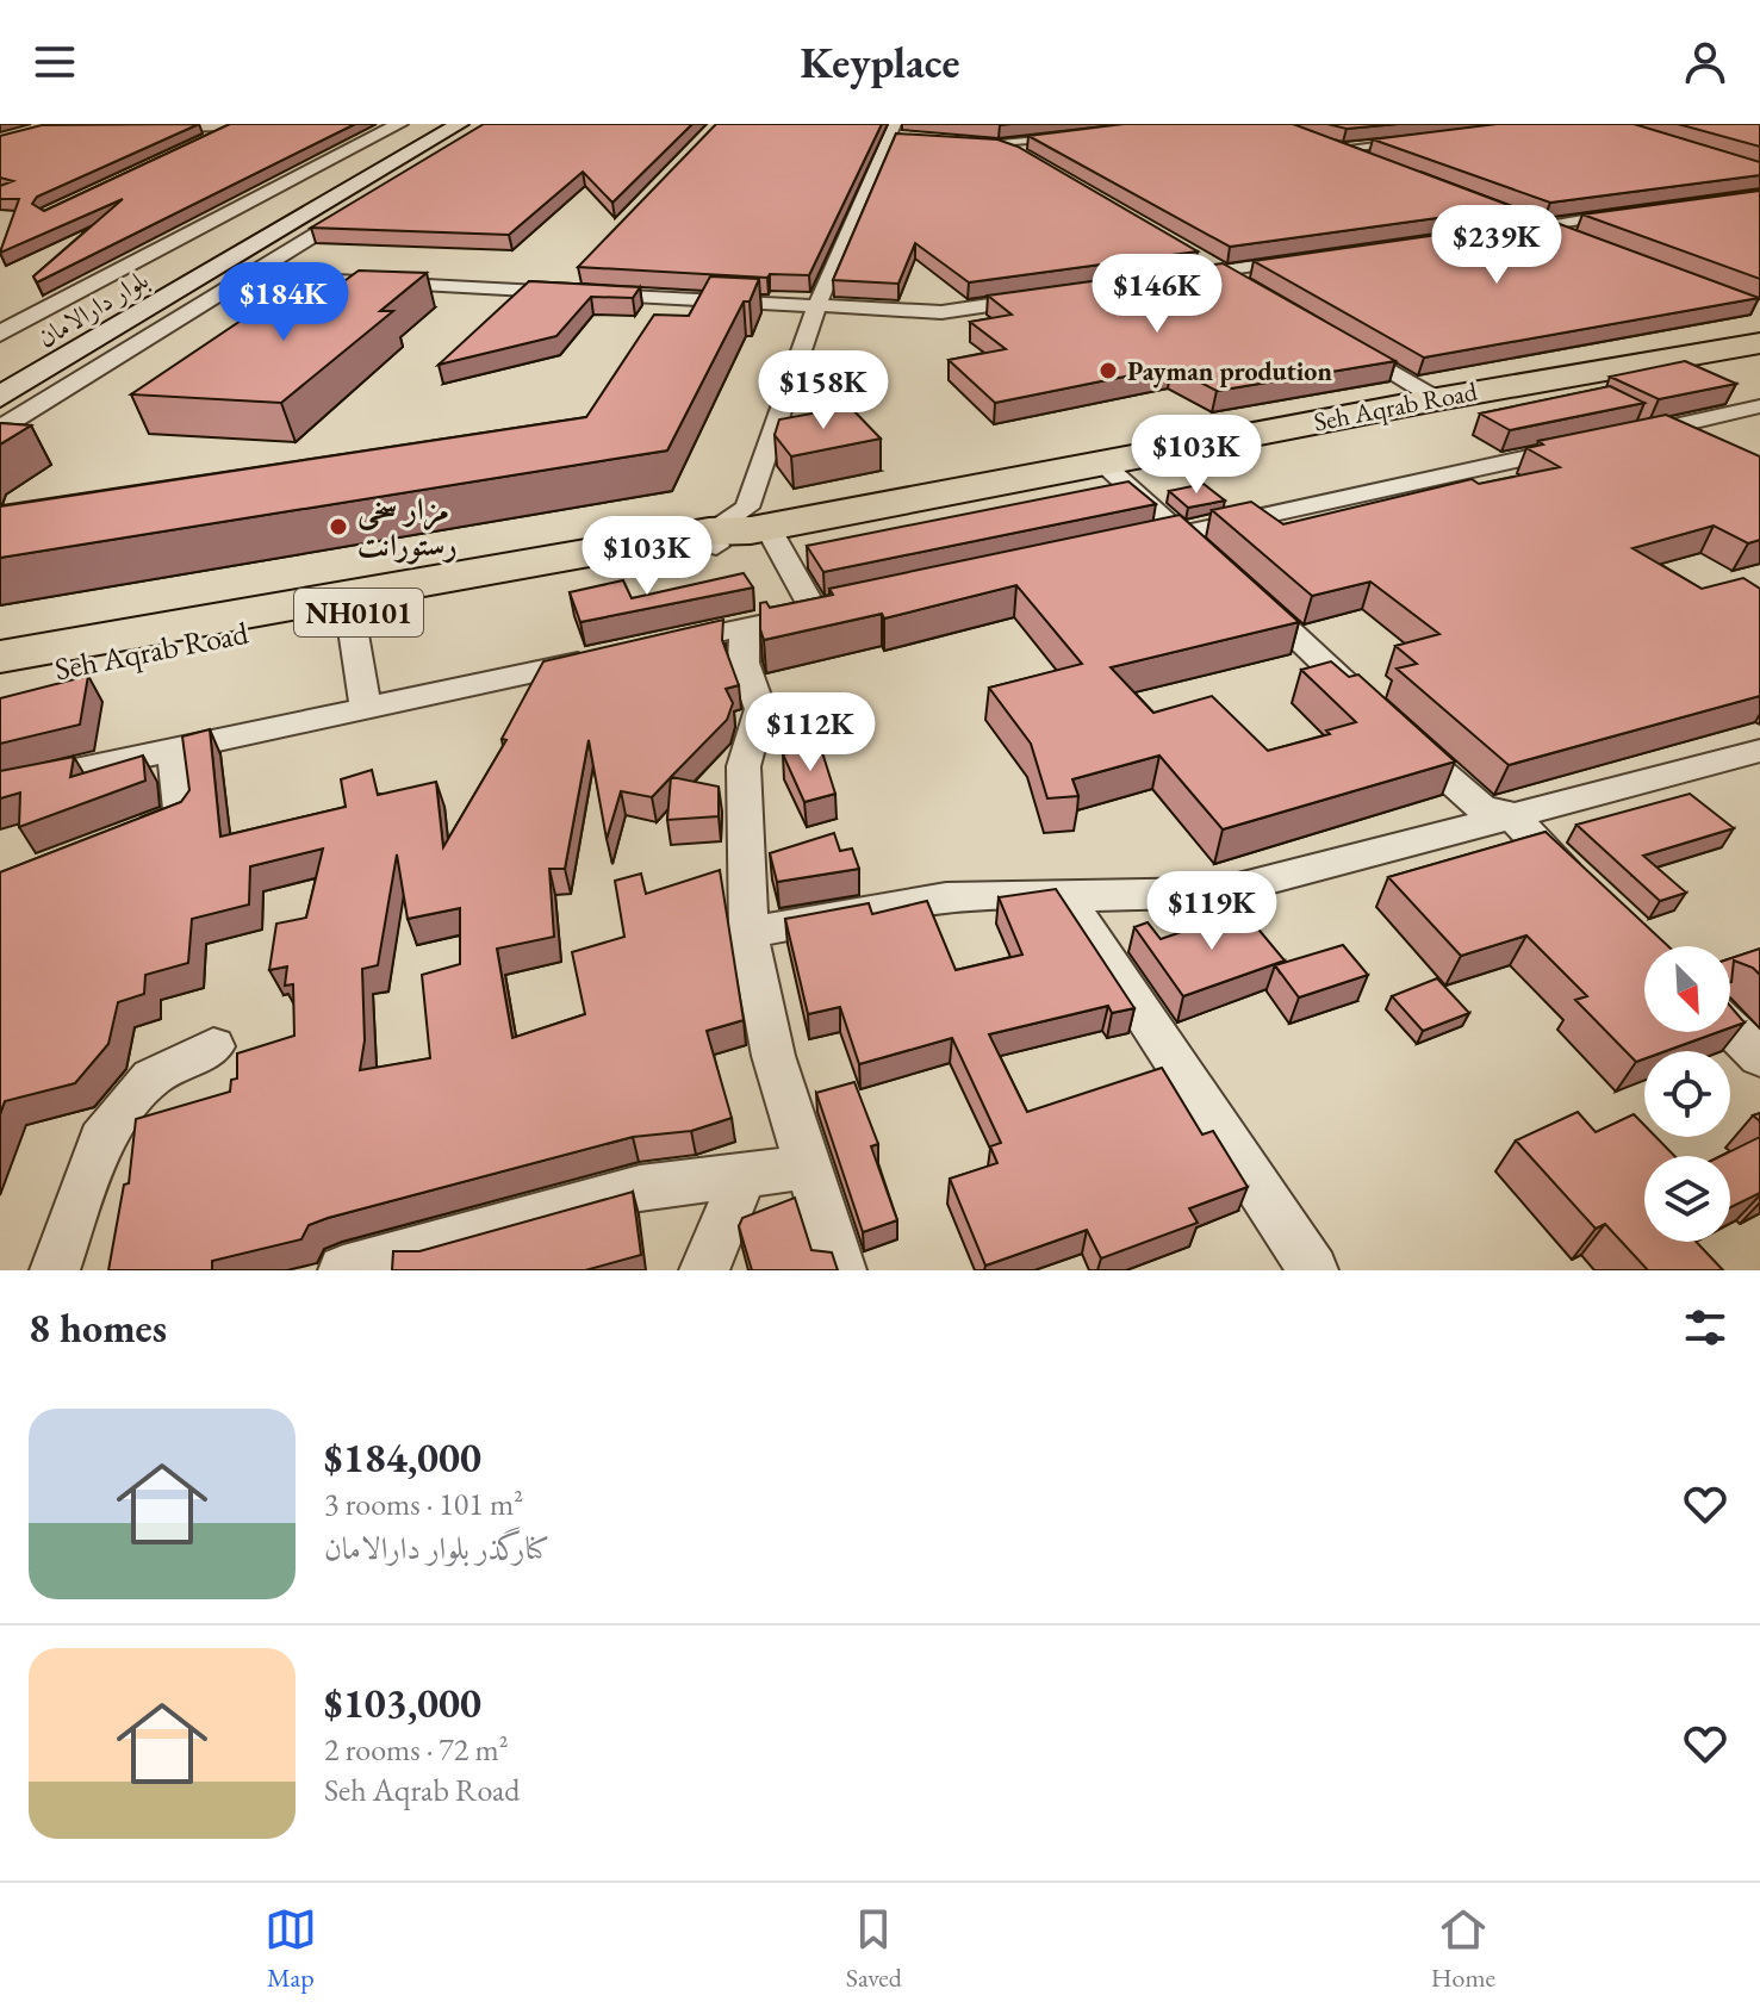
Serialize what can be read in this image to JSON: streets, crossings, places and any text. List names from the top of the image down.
{
  "streets": {
    "highway": ["Seh Aqrab Road", "NH0101"],
    "main road": ["بلوار دارالامان"]
  },
  "crossings": [
    ["Seh Aqrab Road", "NH0101"]
  ],
  "places": ["Payman prodution", "مزار سخی رستورانت"],
  "north": "bottom right",
  "page": {
    "header": "Keyplace",
    "price": [
      "$239K",
      "$146K",
      "$184K",
      "$158K",
      "$103K",
      "$103K",
      "$112K",
      "$119K"
    ],
    "heading": "8 homes",
    "list": [
      {
        "name": "$184,000",
        "note": "3 rooms · 101 m² · کنارگذر بلوار دارالامان"
      },
      {
        "name": "$103,000",
        "note": "2 rooms · 72 m² · Seh Aqrab Road"
      }
    ],
    "tabs": ["Map", "Saved", "Home"]
  }
}
